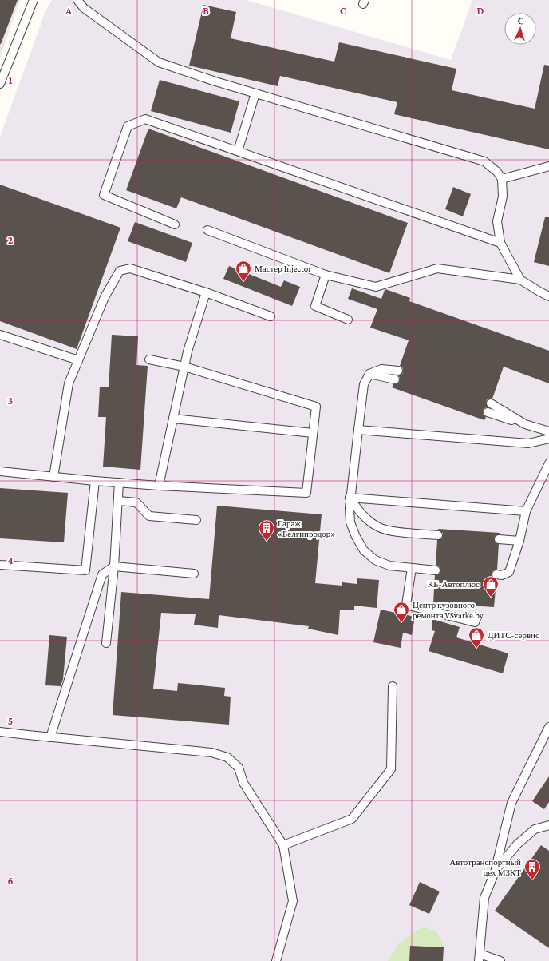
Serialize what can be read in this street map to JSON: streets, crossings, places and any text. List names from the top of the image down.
{
  "places": {
    "shop": [
      "Мастер Injector",
      "КБ-Автоплюс",
      "Центр кузовного ремонта VSvarke.by",
      "ДИТС-сервис"
    ],
    "building": ["Гараж «Белгипродор»", "Автотранспортный цех МЗКТ"]
  },
  "north": "top",
  "grid": {
    "columns": [
      "A",
      "B",
      "C",
      "D"
    ],
    "rows": [
      "1",
      "2",
      "3",
      "4",
      "5",
      "6"
    ]
  }
}
